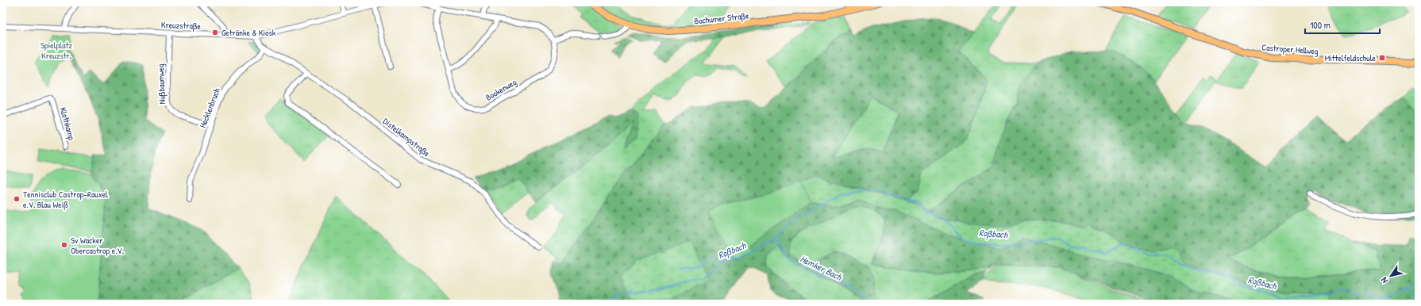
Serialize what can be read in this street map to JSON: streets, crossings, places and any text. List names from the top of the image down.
{
  "streets": {
    "main road": ["Bochumer Straße", "Castroper Hellweg"],
    "street": [
      "Kreuzstraße",
      "Nußbaumweg",
      "Bookenweg",
      "Hecklenbruch",
      "Klothkamp",
      "Distelkampstraße"
    ]
  },
  "crossings": [
    ["Kreuzstraße", "Nußbaumweg"],
    ["Nußbaumweg", "Hecklenbruch"],
    ["Hecklenbruch", "Distelkampstraße"]
  ],
  "water": ["Roßbach", "Hemker Bach"],
  "parks": ["Spielplatz Kreuzstr."],
  "places": {
    "other": ["Getränke & Kiosk", "Tennisclub Castrop-Rauxel e.V. Blau Weiß", "Sv Wacker Obercastrop e.V."],
    "transit": ["Mittelfeldschule"]
  },
  "scale_bar": "100 m",
  "north": "bottom left"
}
